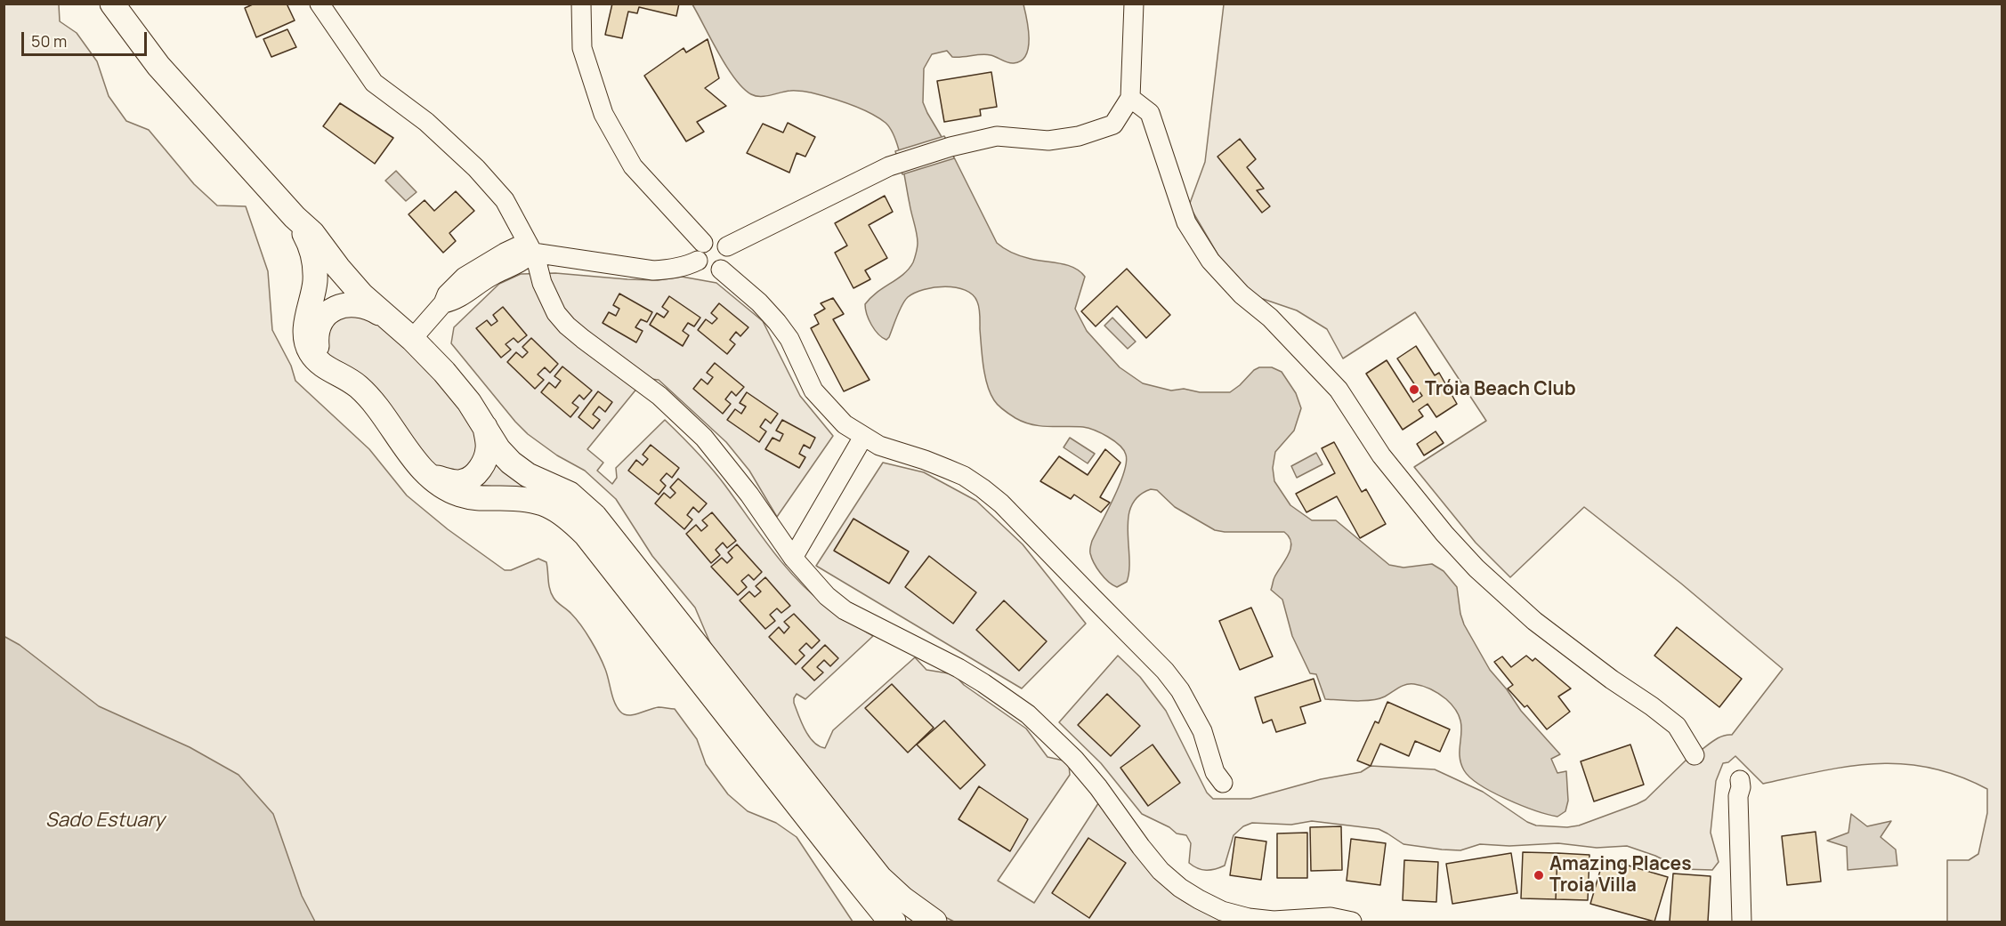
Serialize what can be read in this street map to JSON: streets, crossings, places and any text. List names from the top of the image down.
{
  "water": ["Sado Estuary"],
  "places": ["Tróia Beach Club", "Amazing Places Troia Villa"],
  "scale_bar": "50 m"
}
